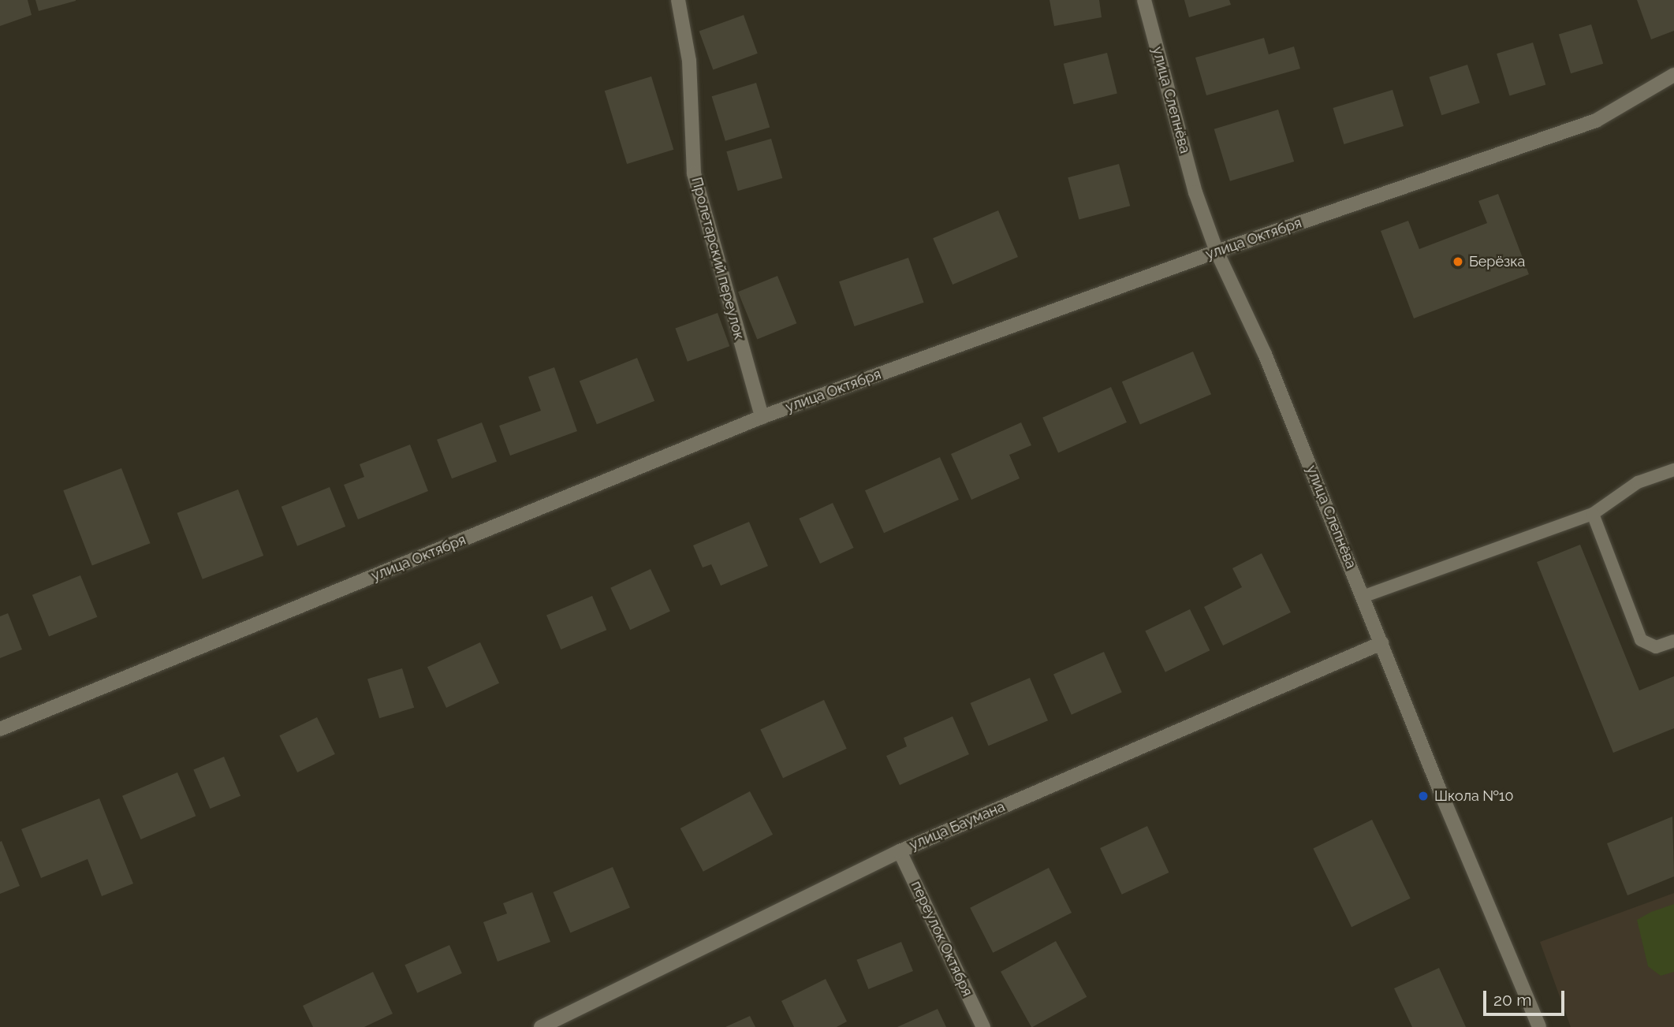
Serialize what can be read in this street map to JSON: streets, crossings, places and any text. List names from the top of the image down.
{
  "streets": {
    "street": [
      "улица Слепнёва",
      "улица Октября",
      "Пролетарский переулок",
      "улица Баумана",
      "переулок Октября"
    ]
  },
  "crossings": [
    ["улица Слепнёва", "улица Октября"],
    ["улица Слепнёва", "улица Баумана"],
    ["улица Октября", "Пролетарский переулок"],
    ["улица Баумана", "переулок Октября"]
  ],
  "places": ["Берёзка", "Школа №10"],
  "scale_bar": "20 m"
}
